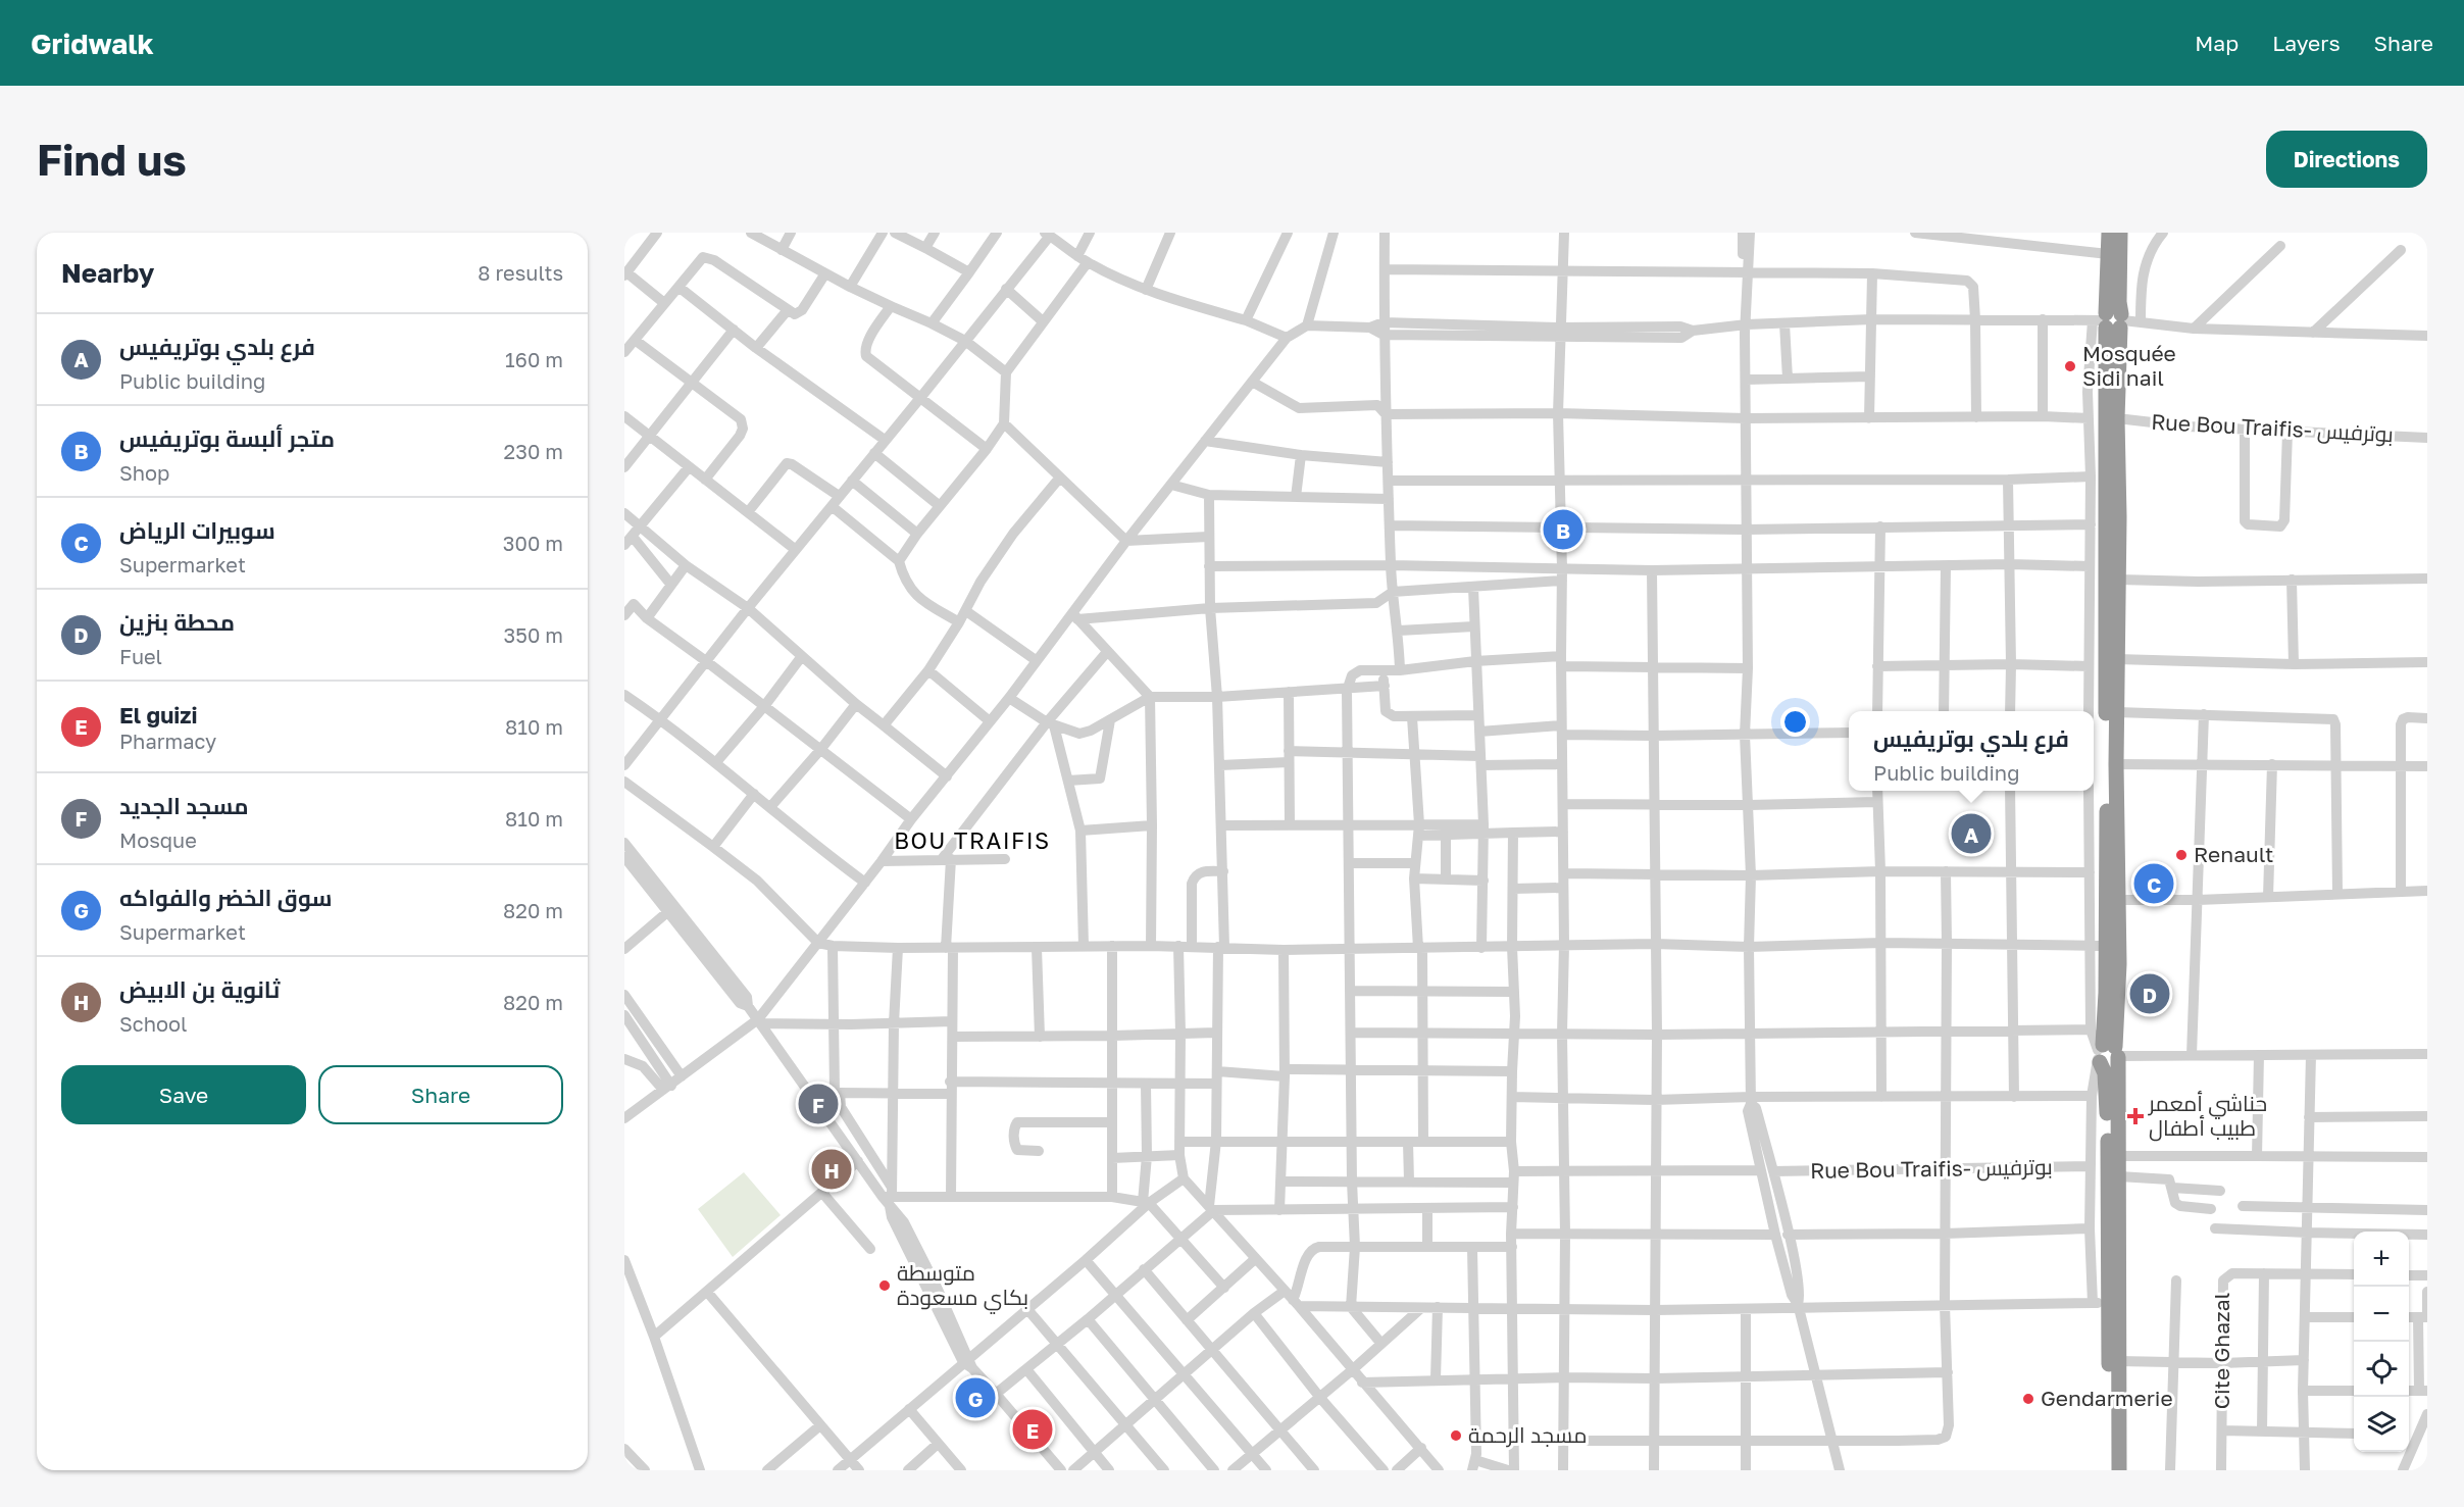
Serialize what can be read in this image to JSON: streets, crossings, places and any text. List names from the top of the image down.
{
  "streets": {
    "street": ["Rue Bou Traifis- بوترفيس", "Cite Ghazal"]
  },
  "districts": ["BOU TRAIFIS"],
  "places": {
    "other": [
      "Mosquée Sidi nail",
      "Renault",
      "متوسطة بكاي مسعودة",
      "Gendarmerie",
      "مسجد الرحمة"
    ],
    "health": ["حناشي أمعمر طبيب أطفال"]
  },
  "page": {
    "header": "Gridwalk",
    "nav": ["Map", "Layers", "Share"],
    "buttons": [
      "Directions",
      ["Save", "Share"]
    ],
    "title": "Find us",
    "heading": ["Nearby", "8 results"],
    "list": [
      {
        "mark": "A",
        "name": "فرع بلدي بوتريفيس",
        "note": "Public building",
        "value": "160 m"
      },
      {
        "mark": "B",
        "name": "متجر ألبسة بوتريفيس",
        "note": "Shop",
        "value": "230 m"
      },
      {
        "mark": "C",
        "name": "سوبيرات الرياض",
        "note": "Supermarket",
        "value": "300 m"
      },
      {
        "mark": "D",
        "name": "محطة بنزين",
        "note": "Fuel",
        "value": "350 m"
      },
      {
        "mark": "E",
        "name": "El guizi",
        "note": "Pharmacy",
        "value": "810 m"
      },
      {
        "mark": "F",
        "name": "مسجد الجديد",
        "note": "Mosque",
        "value": "810 m"
      },
      {
        "mark": "G",
        "name": "سوق الخضر والفواكه",
        "note": "Supermarket",
        "value": "820 m"
      },
      {
        "mark": "H",
        "name": "ثانوية بن الابيض",
        "note": "School",
        "value": "820 m"
      }
    ],
    "pins": [
      "B",
      "A",
      "C",
      "D",
      "F",
      "H",
      "G",
      "E"
    ],
    "popup": ["فرع بلدي بوتريفيس", "Public building"],
    "map_buttons": ["+", "−"]
  }
}
